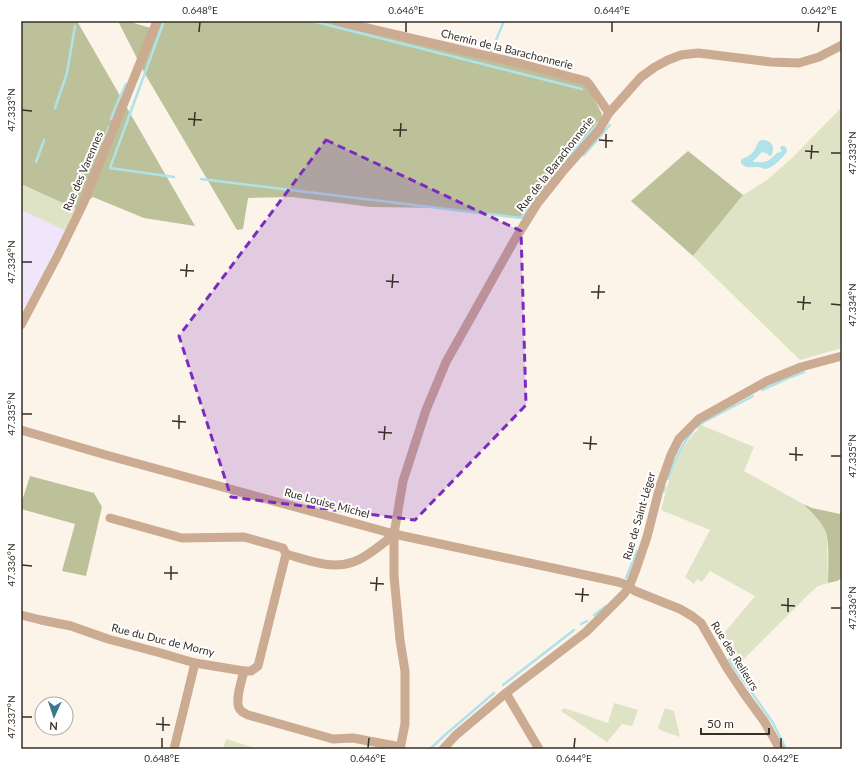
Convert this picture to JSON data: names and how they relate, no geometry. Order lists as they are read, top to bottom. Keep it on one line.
{"streets":{"street":["Chemin de la Barachonnerie","Rue de la Barachonnerie","Rue des Varennes","Rue Louise Michel","Rue de Saint-Léger","Rue du Duc de Morny","Rue des Relieurs"]},"crossings":[["Chemin de la Barachonnerie","Rue de la Barachonnerie"],["Rue de la Barachonnerie","Rue Louise Michel"],["Rue Louise Michel","Rue de Saint-Léger"],["Rue Louise Michel","Rue des Relieurs"],["Rue de Saint-Léger","Rue des Relieurs"]],"scale_bar":"50 m","north":"bottom","coordinates":["0.648°E","0.646°E","0.644°E","0.642°E","47.333°N","47.334°N","47.335°N","47.336°N","47.337°N"]}
